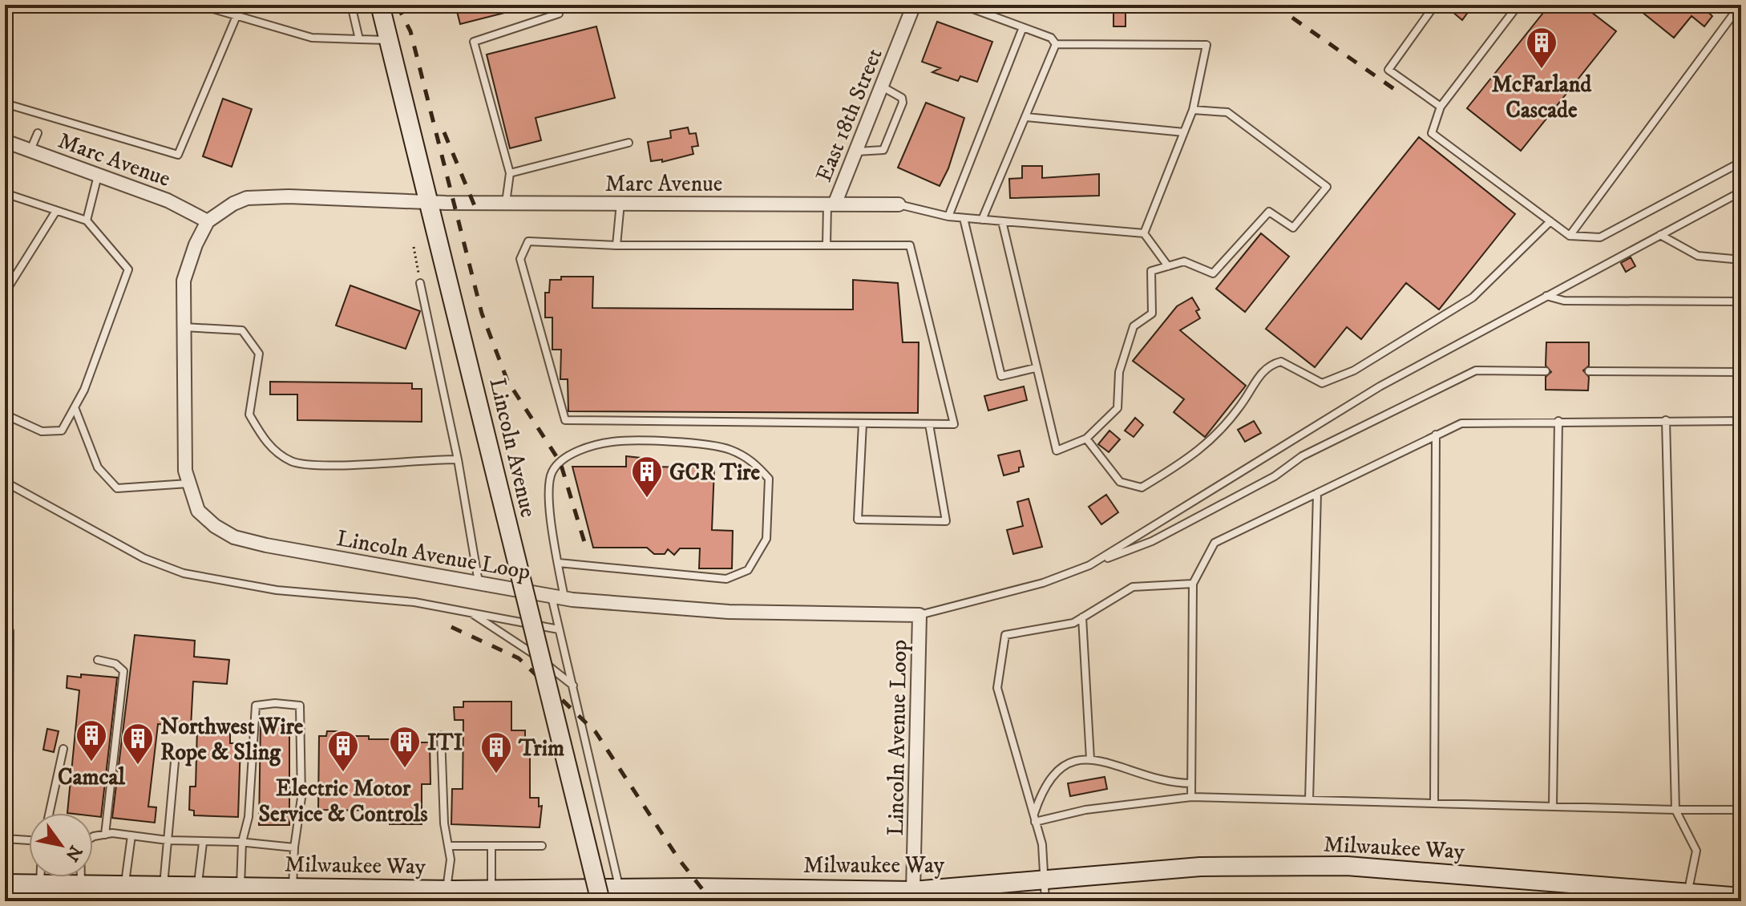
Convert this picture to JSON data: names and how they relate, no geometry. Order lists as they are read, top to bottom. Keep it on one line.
{"streets":{"street":["East 18th Street","Marc Avenue","Lincoln Avenue","Lincoln Avenue Loop","Milwaukee Way"]},"crossings":[["East 18th Street","Marc Avenue"],["Marc Avenue","Lincoln Avenue"],["Marc Avenue","Lincoln Avenue Loop"],["Lincoln Avenue Loop","Milwaukee Way"]],"places":{"building":["McFarland Cascade","GCR Tire","Camcal","Northwest Wire Rope & Sling","ITI","Electric Motor Service & Controls","Trim"]},"north":"bottom right"}
